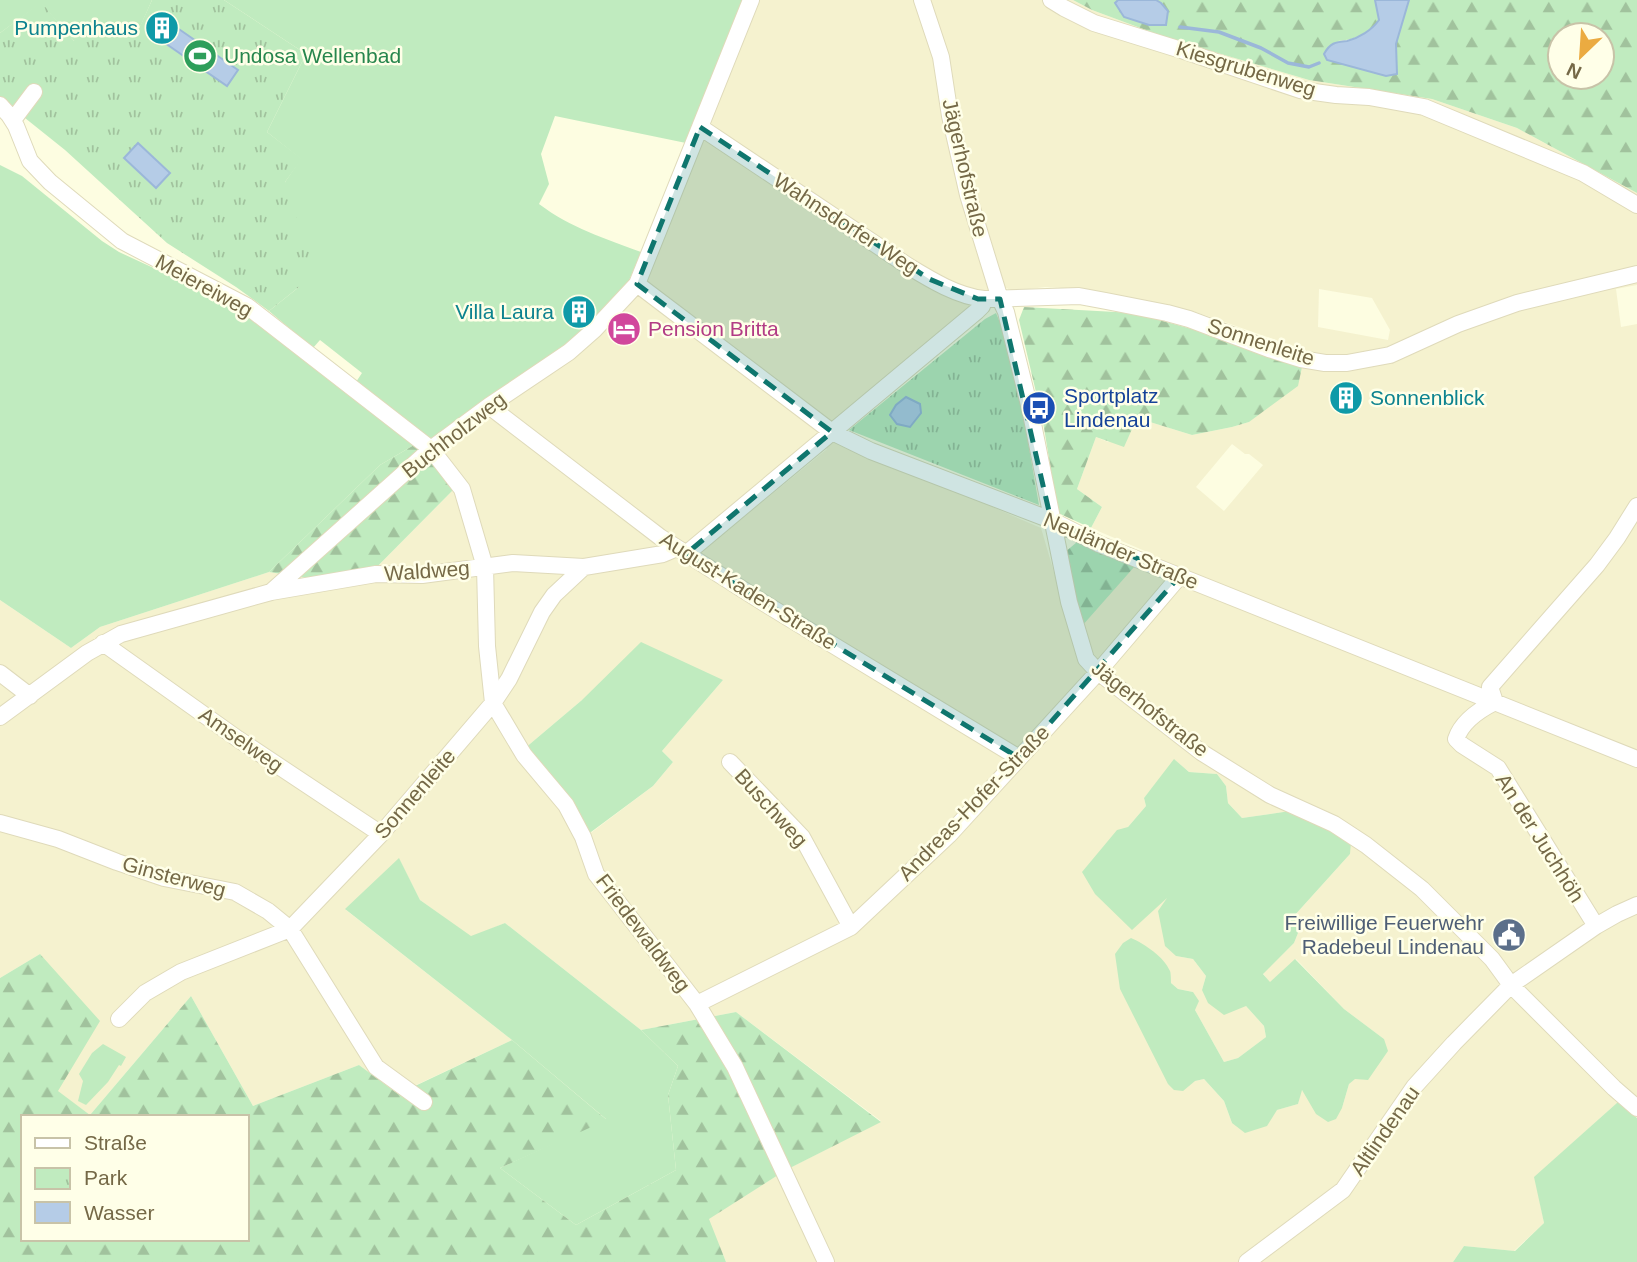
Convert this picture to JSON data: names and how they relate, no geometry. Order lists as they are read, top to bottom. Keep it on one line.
{"streets":{"street":["Kiesgrubenweg","Jägerhofstraße","Wahnsdorfer Weg","Meiereiweg","Sonnenleite","Buchholzweg","Neuländer Straße","Waldweg","August-Kaden-Straße","Amselweg","Andreas-Hofer-Straße","Buschweg","An der Juchhöh","Ginsterweg","Friedewaldweg","Altlindenau"]},"crossings":[["Jägerhofstraße","Wahnsdorfer Weg"],["Jägerhofstraße","Sonnenleite"],["Jägerhofstraße","Neuländer Straße"],["Jägerhofstraße","Andreas-Hofer-Straße"],["Jägerhofstraße","Altlindenau"],["Wahnsdorfer Weg","Sonnenleite"],["Wahnsdorfer Weg","Buchholzweg"],["Meiereiweg","Buchholzweg"],["Meiereiweg","Friedewaldweg"],["Sonnenleite","Waldweg"],["Sonnenleite","Amselweg"],["Sonnenleite","Ginsterweg"],["Sonnenleite","Friedewaldweg"],["Buchholzweg","Neuländer Straße"],["Buchholzweg","Waldweg"],["Buchholzweg","August-Kaden-Straße"],["Buchholzweg","Amselweg"],["Buchholzweg","Friedewaldweg"],["Neuländer Straße","Andreas-Hofer-Straße"],["Neuländer Straße","An der Juchhöh"],["Waldweg","Friedewaldweg"],["August-Kaden-Straße","Andreas-Hofer-Straße"],["Andreas-Hofer-Straße","Buschweg"],["Andreas-Hofer-Straße","Friedewaldweg"],["An der Juchhöh","Altlindenau"]],"places":{"building":["Pumpenhaus","Villa Laura","Sonnenblick"],"sports":["Undosa Wellenbad"],"hotel":["Pension Britta"],"bus stop":["Sportplatz Lindenau"],"public building":["Freiwillige Feuerwehr Radebeul Lindenau"]},"legend":["Straße","Park","Wasser"],"north":"bottom left"}
